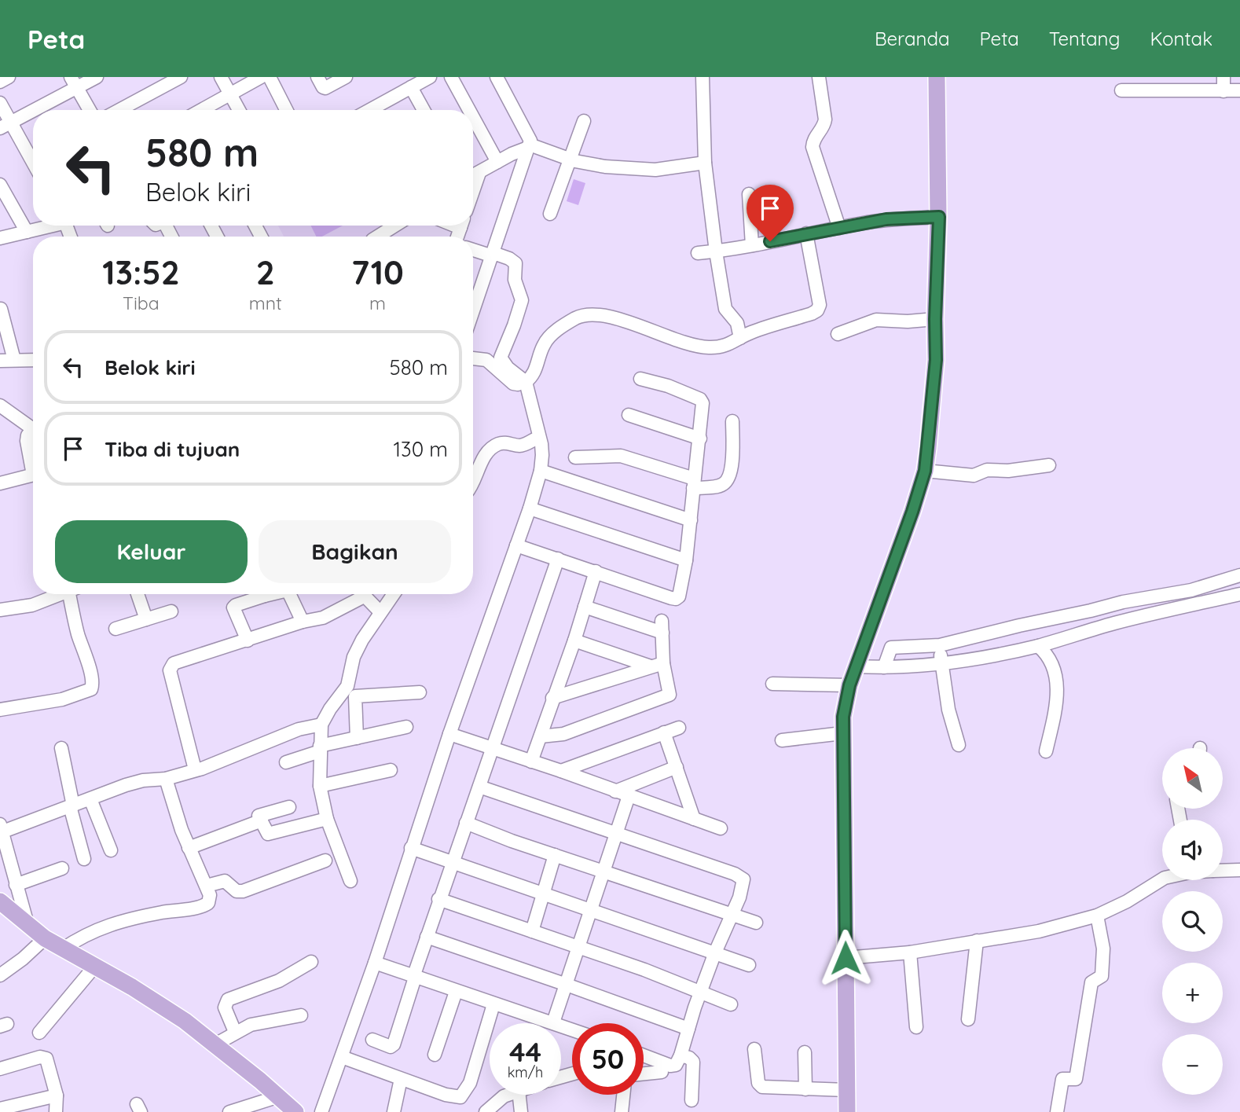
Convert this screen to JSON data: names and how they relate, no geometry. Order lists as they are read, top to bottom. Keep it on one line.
{"north":"top left","page":{"header":"Peta","nav":["Beranda","Peta","Tentang","Kontak"],"turn":["580 m","Belok kiri"],"eta":["13:52","Tiba","2","mnt","710","m"],"list":[{"name":"Belok kiri","value":"580 m"},{"name":"Tiba di tujuan","value":"130 m"}],"buttons":["Keluar","Bagikan"],"map_buttons":["+","−"],"speed":"44 km/h","limit":"50"}}
